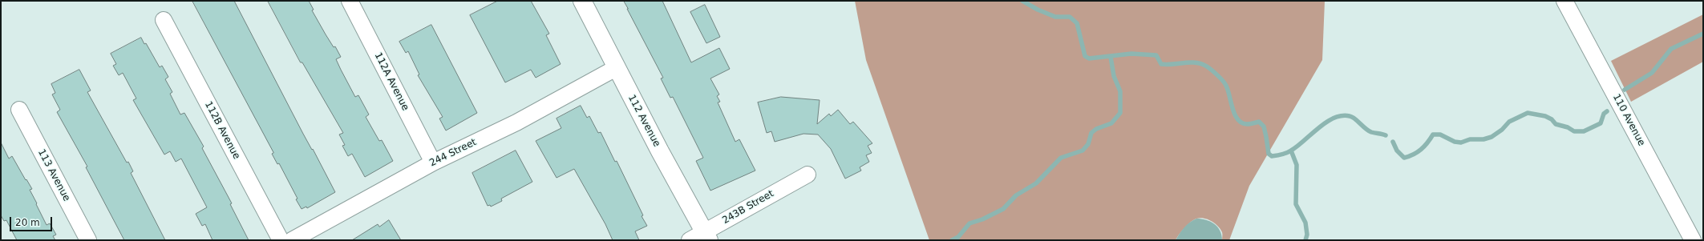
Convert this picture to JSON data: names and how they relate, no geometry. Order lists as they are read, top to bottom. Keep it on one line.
{"streets":{"main road":["112 Avenue"],"street":["112A Avenue","110 Avenue","112B Avenue","244 Street","113 Avenue","243B Street"]},"crossings":[["112A Avenue","244 Street"],["112 Avenue","244 Street"],["112 Avenue","243B Street"]],"scale_bar":"20 m"}
